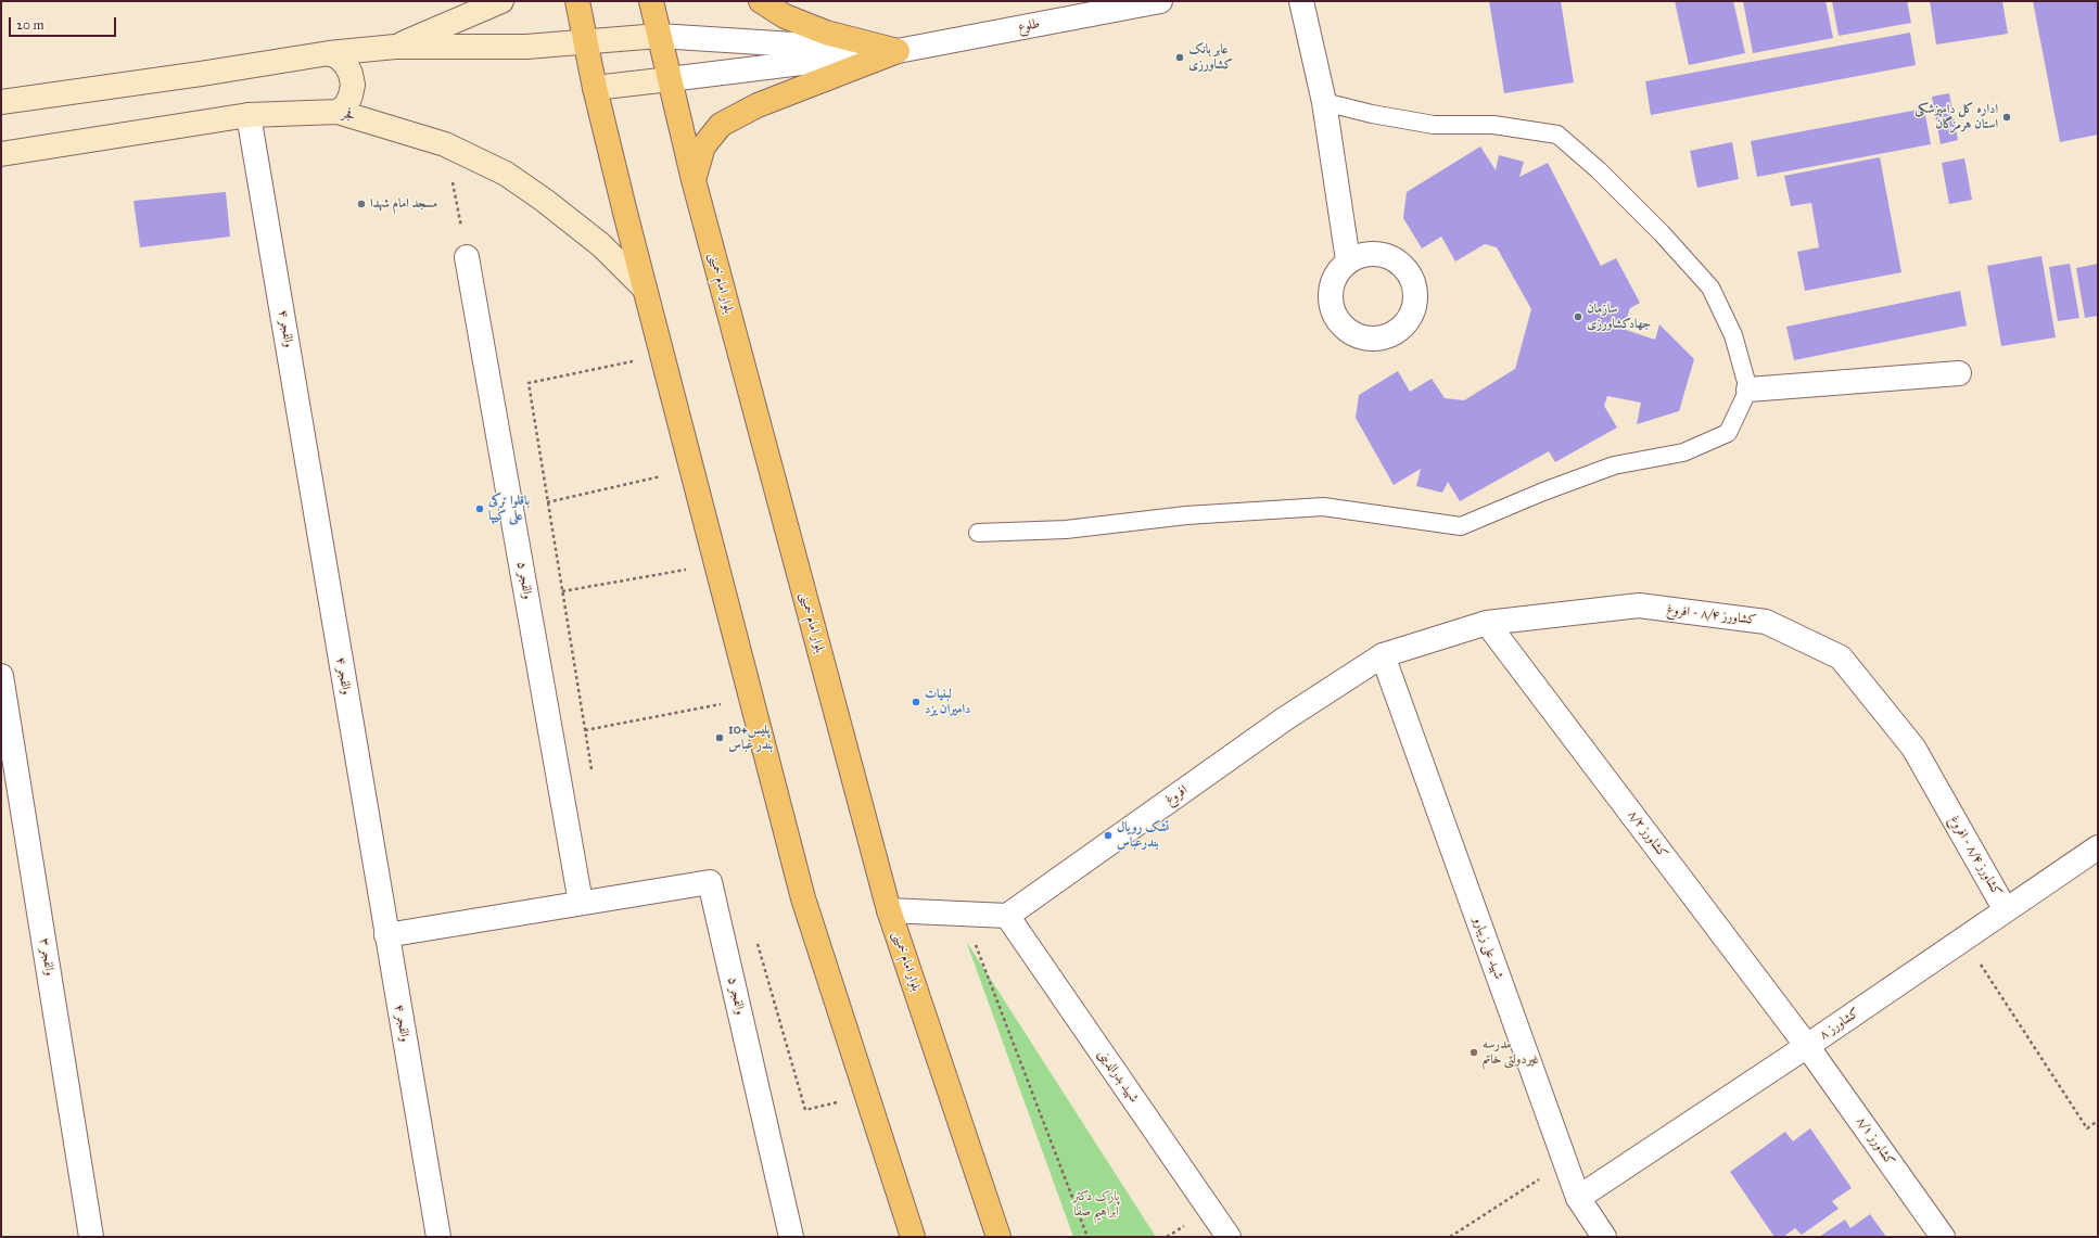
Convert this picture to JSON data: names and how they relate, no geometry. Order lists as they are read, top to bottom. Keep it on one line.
{"streets":{"main road":["فجر","بلوار امام خمینی"],"street":["طلوع","والفجر ۴","والفجر ۵","کشاورز ۸/۴ - افروغ","افروغ","کشاورز ۸/۲","شهید علی زیبارو","والفجر ۳","کشاورز ۸","شهید بدرالدینی","کشاورز ۸/۱"]},"crossings":[["طلوع","بلوار امام خمینی"],["فجر","والفجر ۴"],["والفجر ۴","والفجر ۵"],["کشاورز ۸/۴ - افروغ","افروغ"],["کشاورز ۸/۴ - افروغ","کشاورز ۸/۲"],["کشاورز ۸/۴ - افروغ","شهید علی زیبارو"],["کشاورز ۸/۴ - افروغ","کشاورز ۸"],["افروغ","شهید علی زیبارو"],["افروغ","شهید بدرالدینی"],["کشاورز ۸/۲","کشاورز ۸"],["کشاورز ۸/۲","کشاورز ۸/۱"],["شهید علی زیبارو","کشاورز ۸"],["کشاورز ۸","کشاورز ۸/۱"]],"parks":["پارک دکتر ابراهیم صفا"],"places":["عابر بانک کشاورزی","اداره کل دامپزشکی استان هرمزگان","مسجد امام شهدا","سازمان جهادکشاورزی","باقلوا ترکی علی کیپا","لبنیات دامیران یزد","پليس+10 بندر عباس","تشک رویال بندرعباس","مدرسه غیردولتی خاتم"],"scale_bar":"20 m"}
